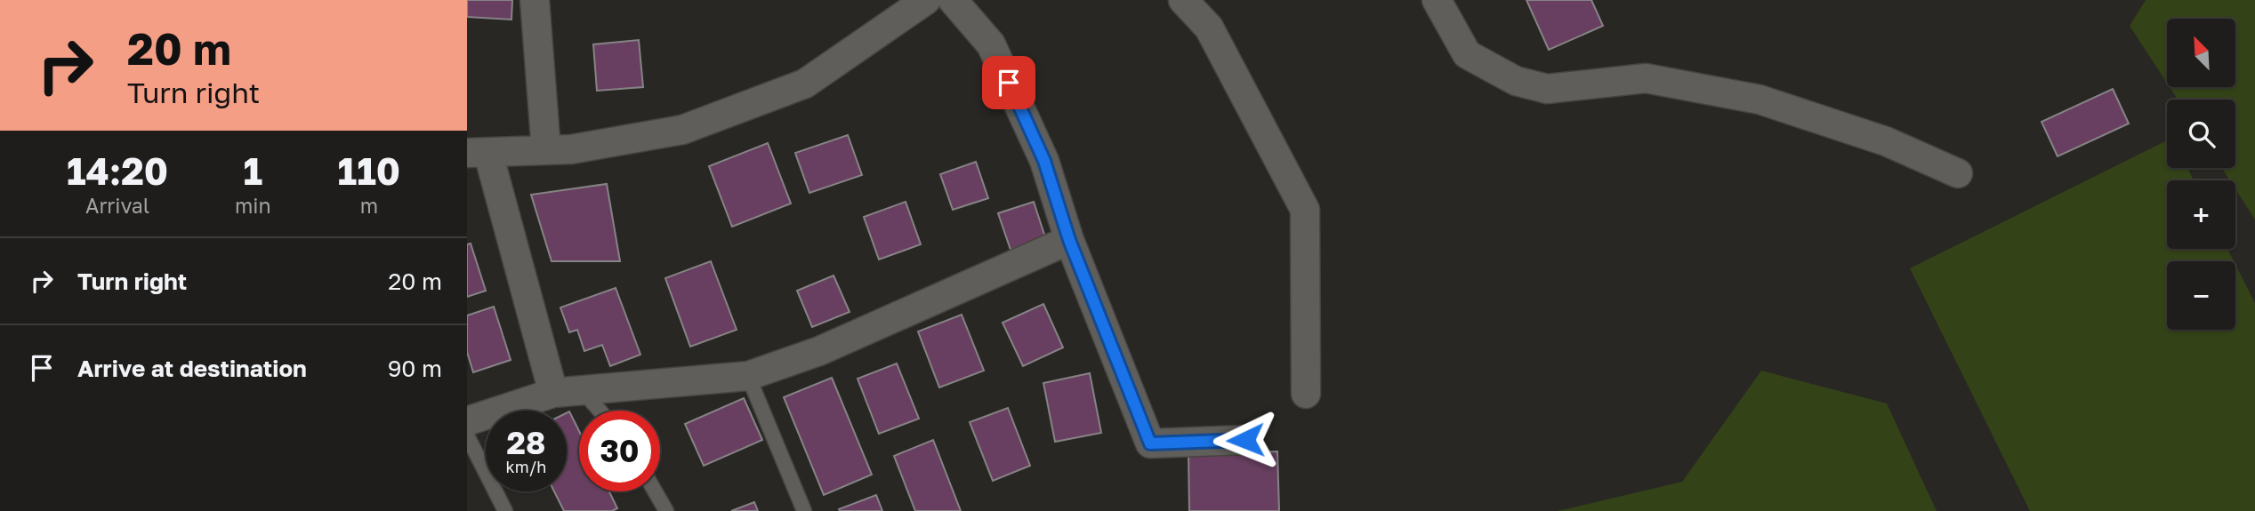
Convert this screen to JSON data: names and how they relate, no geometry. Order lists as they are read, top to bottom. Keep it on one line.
{"north":"top left","page":{"turn":["20 m","Turn right"],"map_buttons":["+","−"],"eta":["14:20","Arrival","1","min","110","m"],"list":[{"name":"Turn right","value":"20 m"},{"name":"Arrive at destination","value":"90 m"}],"speed":"28 km/h","limit":"30"}}
